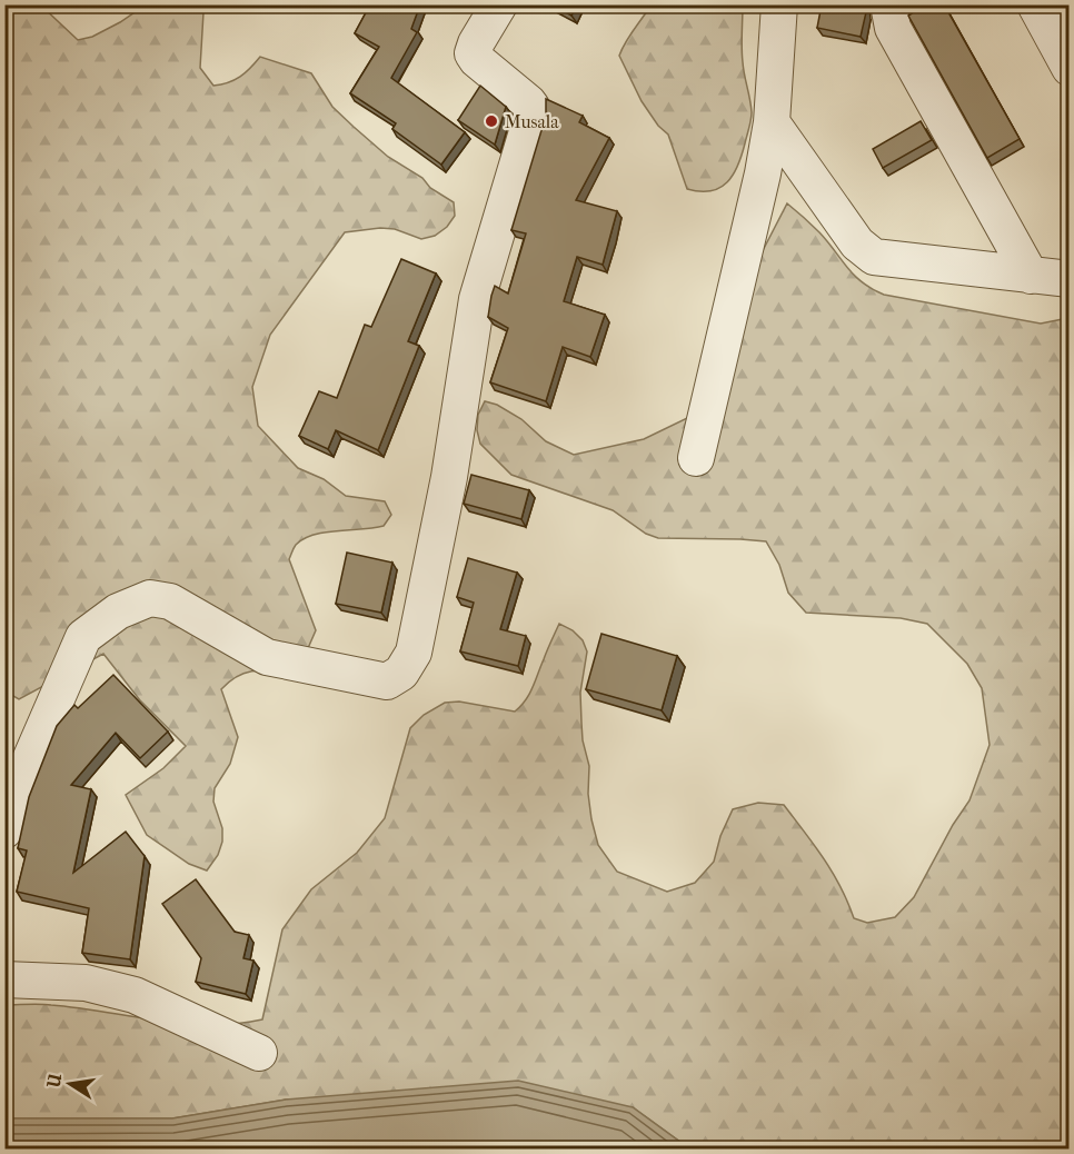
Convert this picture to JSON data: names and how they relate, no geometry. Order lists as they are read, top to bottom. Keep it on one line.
{"places":["Musala"],"north":"left"}
